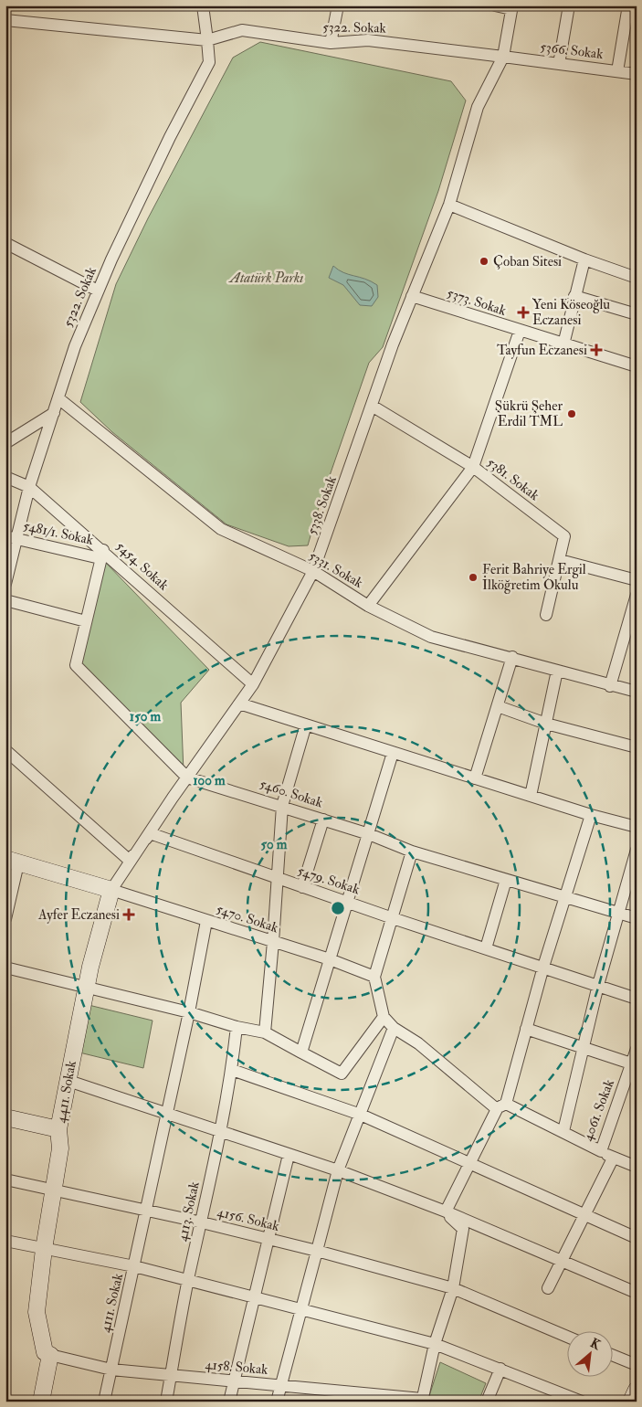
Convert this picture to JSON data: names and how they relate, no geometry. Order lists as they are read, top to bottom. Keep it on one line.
{"streets":{"street":["5322. Sokak","5366. Sokak","5373. Sokak","5381. Sokak","5338. Sokak","5481/1. Sokak","5454. Sokak","5331. Sokak","5460. Sokak","5479. Sokak","5470. Sokak","4411. Sokak","4061. Sokak","4113. Sokak","4156. Sokak","4111. Sokak","4158. Sokak"]},"crossings":[["5322. Sokak","5366. Sokak"],["5322. Sokak","5481/1. Sokak"],["5322. Sokak","5454. Sokak"],["5322. Sokak","5331. Sokak"],["5381. Sokak","5338. Sokak"],["5338. Sokak","5454. Sokak"],["5338. Sokak","5331. Sokak"],["5338. Sokak","5460. Sokak"],["5338. Sokak","5479. Sokak"],["5481/1. Sokak","5454. Sokak"],["5481/1. Sokak","5460. Sokak"],["5454. Sokak","5460. Sokak"],["5470. Sokak","4411. Sokak"],["5470. Sokak","4111. Sokak"],["4411. Sokak","4156. Sokak"],["4411. Sokak","4158. Sokak"],["4113. Sokak","4156. Sokak"],["4113. Sokak","4158. Sokak"],["4156. Sokak","4111. Sokak"],["4111. Sokak","4158. Sokak"]],"parks":["Atatürk Parkı"],"places":{"other":["Çoban Sitesi","Şükrü Şeher Erdil TML","Ferit Bahriye Ergil İlköğretim Okulu"],"health":["Yeni Köseoğlu Eczanesi","Tayfun Eczanesi","Ayfer Eczanesi"]},"north":"top right","rings":["150 m","100 m","50 m"]}
